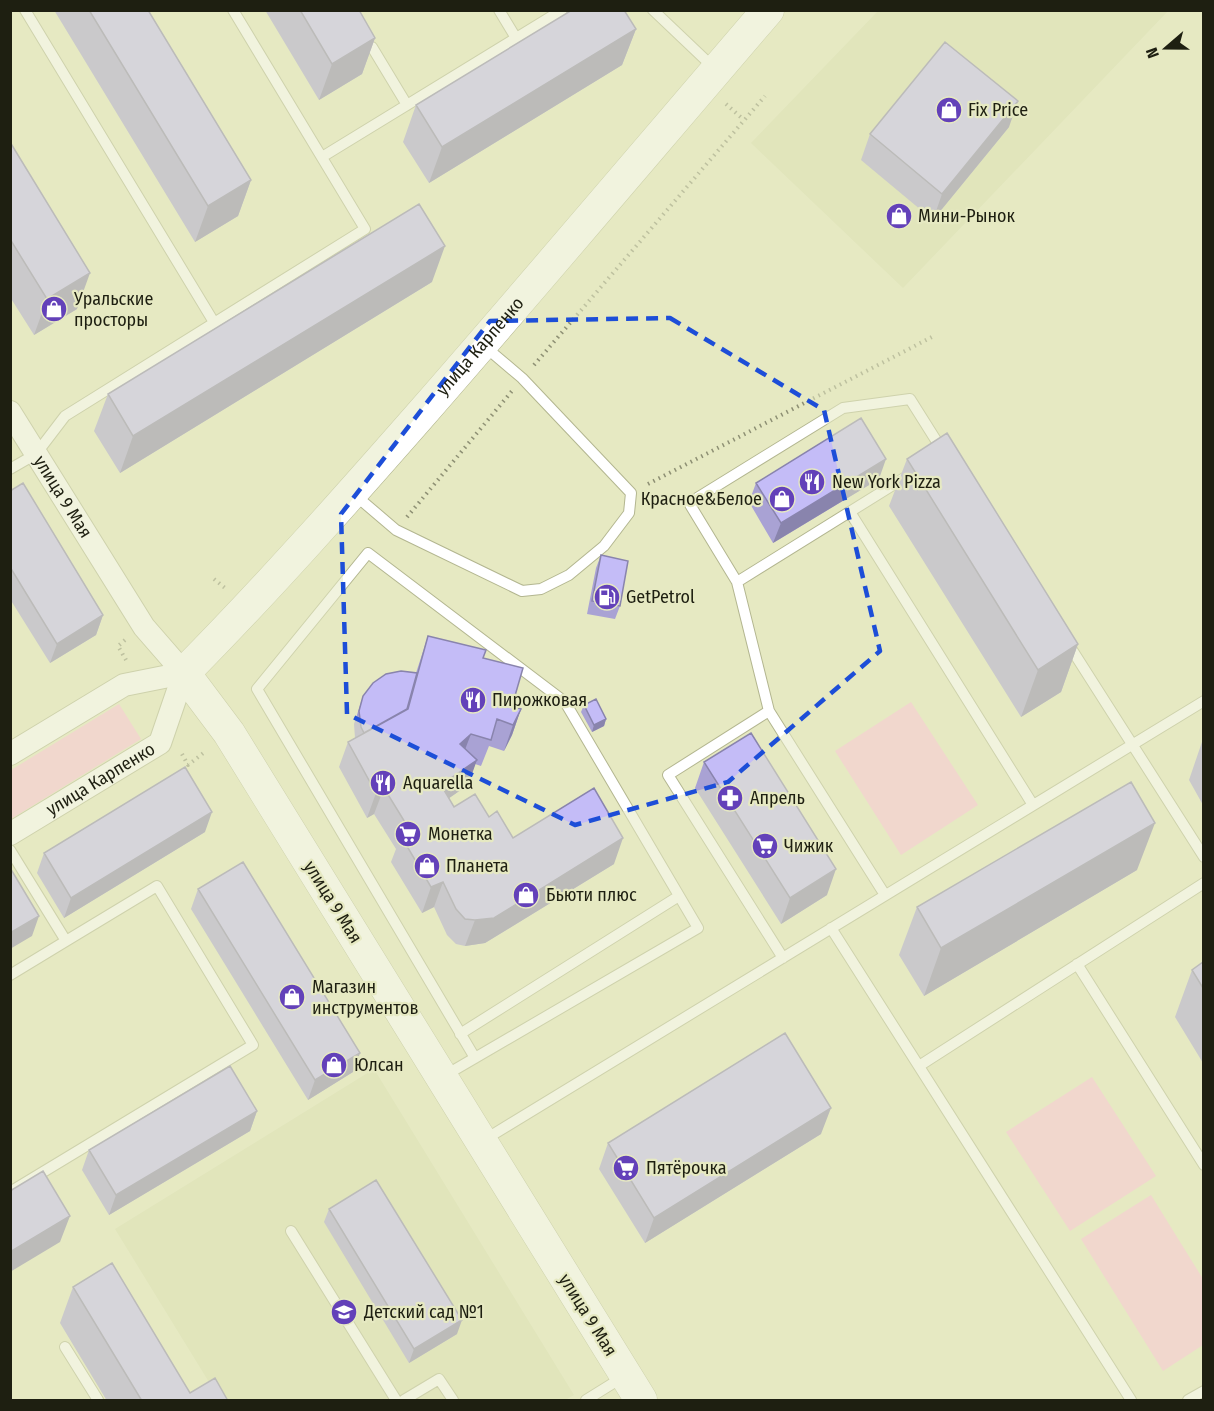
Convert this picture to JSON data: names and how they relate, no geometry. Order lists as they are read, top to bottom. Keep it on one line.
{"streets":{"main road":["улица Карпенко","улица 9 Мая"]},"crossings":[["улица Карпенко","улица 9 Мая"]],"places":{"shop":["Fix Price","Мини-Рынок","Уральские просторы","Красное&Белое","Планета","Бьюти плюс","Магазин инструментов","Юлсан"],"restaurant":["New York Pizza","Пирожковая","Aquarella"],"fuel station":["GetPetrol"],"pharmacy":["Апрель"],"supermarket":["Монетка","Чижик","Пятёрочка"],"school or university":["Детский сад №1"]},"north":"left"}
